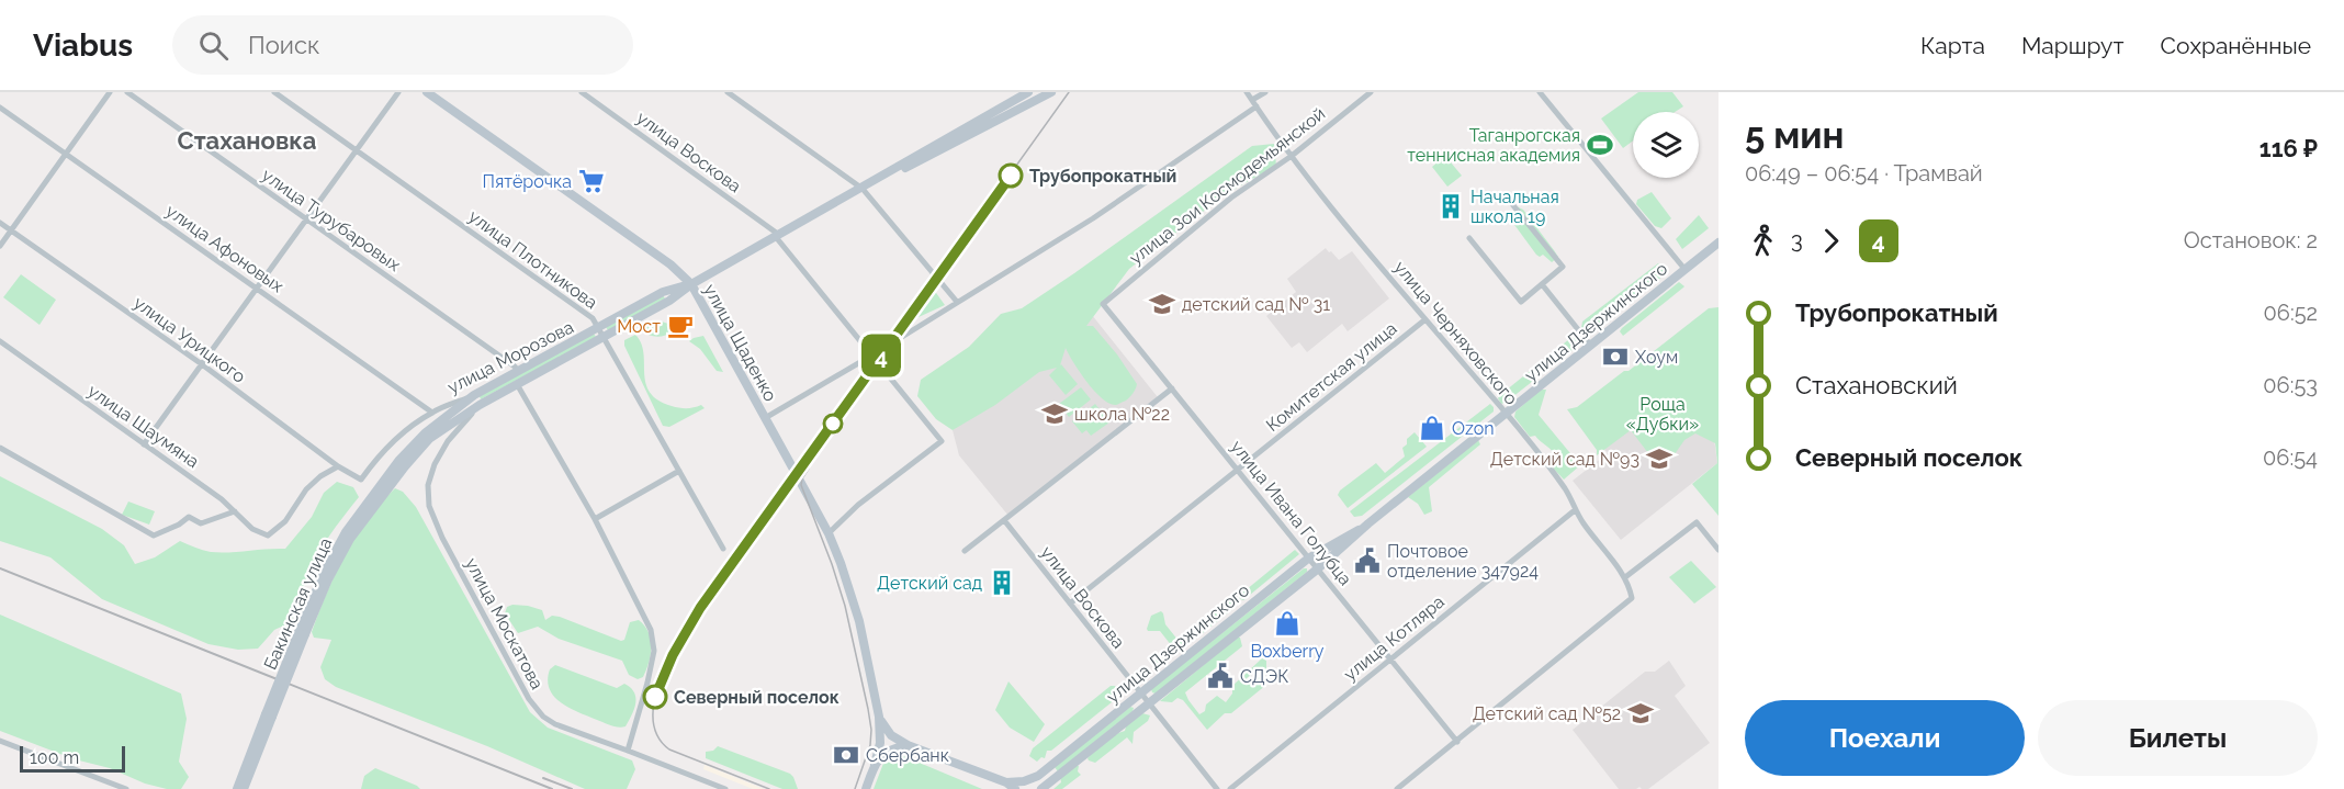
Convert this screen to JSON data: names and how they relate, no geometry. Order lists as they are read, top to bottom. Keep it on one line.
{"streets":{"main road":["улица Дзержинского","улица Щаденко","улица Морозова","Бакинская улица"],"street":["улица Воскова","улица Зои Космодемьянской","улица Турубаровых","улица Афоновых","улица Плотникова","улица Черняховского","улица Урицкого","Комитетская улица","улица Шаумяна","улица Ивана Голубца","улица Москатова","улица Котляра"]},"crossings":[["улица Воскова","улица Дзержинского"],["улица Воскова","улица Щаденко"],["улица Воскова","улица Морозова"],["улица Воскова","Комитетская улица"],["улица Зои Космодемьянской","улица Черняховского"],["улица Зои Космодемьянской","улица Ивана Голубца"],["улица Турубаровых","улица Морозова"],["улица Афоновых","улица Морозова"],["улица Плотникова","улица Морозова"],["улица Дзержинского","улица Черняховского"],["улица Дзержинского","улица Ивана Голубца"],["улица Черняховского","Комитетская улица"],["улица Черняховского","улица Ивана Голубца"],["улица Черняховского","улица Котляра"],["улица Урицкого","улица Морозова"],["улица Урицкого","улица Шаумяна"],["улица Щаденко","улица Морозова"],["улица Морозова","Бакинская улица"],["улица Морозова","улица Москатова"],["Комитетская улица","улица Ивана Голубца"],["улица Ивана Голубца","улица Котляра"],["Бакинская улица","улица Москатова"]],"districts":["Стахановка"],"parks":["Роща «Дубки»"],"places":{"sports":["Таганрогская теннисная академия"],"other":["Трубопрокатный","Северный поселок"],"supermarket":["Пятёрочка"],"building":["Начальная школа 19","Детский сад"],"school or university":["детский сад № 31","школа №22","Детский сад №93","Детский сад №52"],"cafe":["Мост"],"bank":["Хоум","Сбербанк"],"shop":["Ozon","Boxberry"],"public building":["Почтовое отделение 347924","СДЭК"]},"lines":["tram line 4"],"scale_bar":"100 m","page":{"header":"Viabus","search":"Поиск","nav":["Карта","Маршрут","Сохранённые"],"on_map":"4","heading":["5 мин","06:49 – 06:54 · Трамвай","116 ₽"],"legs":["3","4","Остановок: 2"],"list":[{"name":"Трубопрокатный","value":"06:52"},{"name":"Стахановский","value":"06:53"},{"name":"Северный поселок","value":"06:54"}],"buttons":["Поехали","Билеты"],"scale":"100 m"}}
